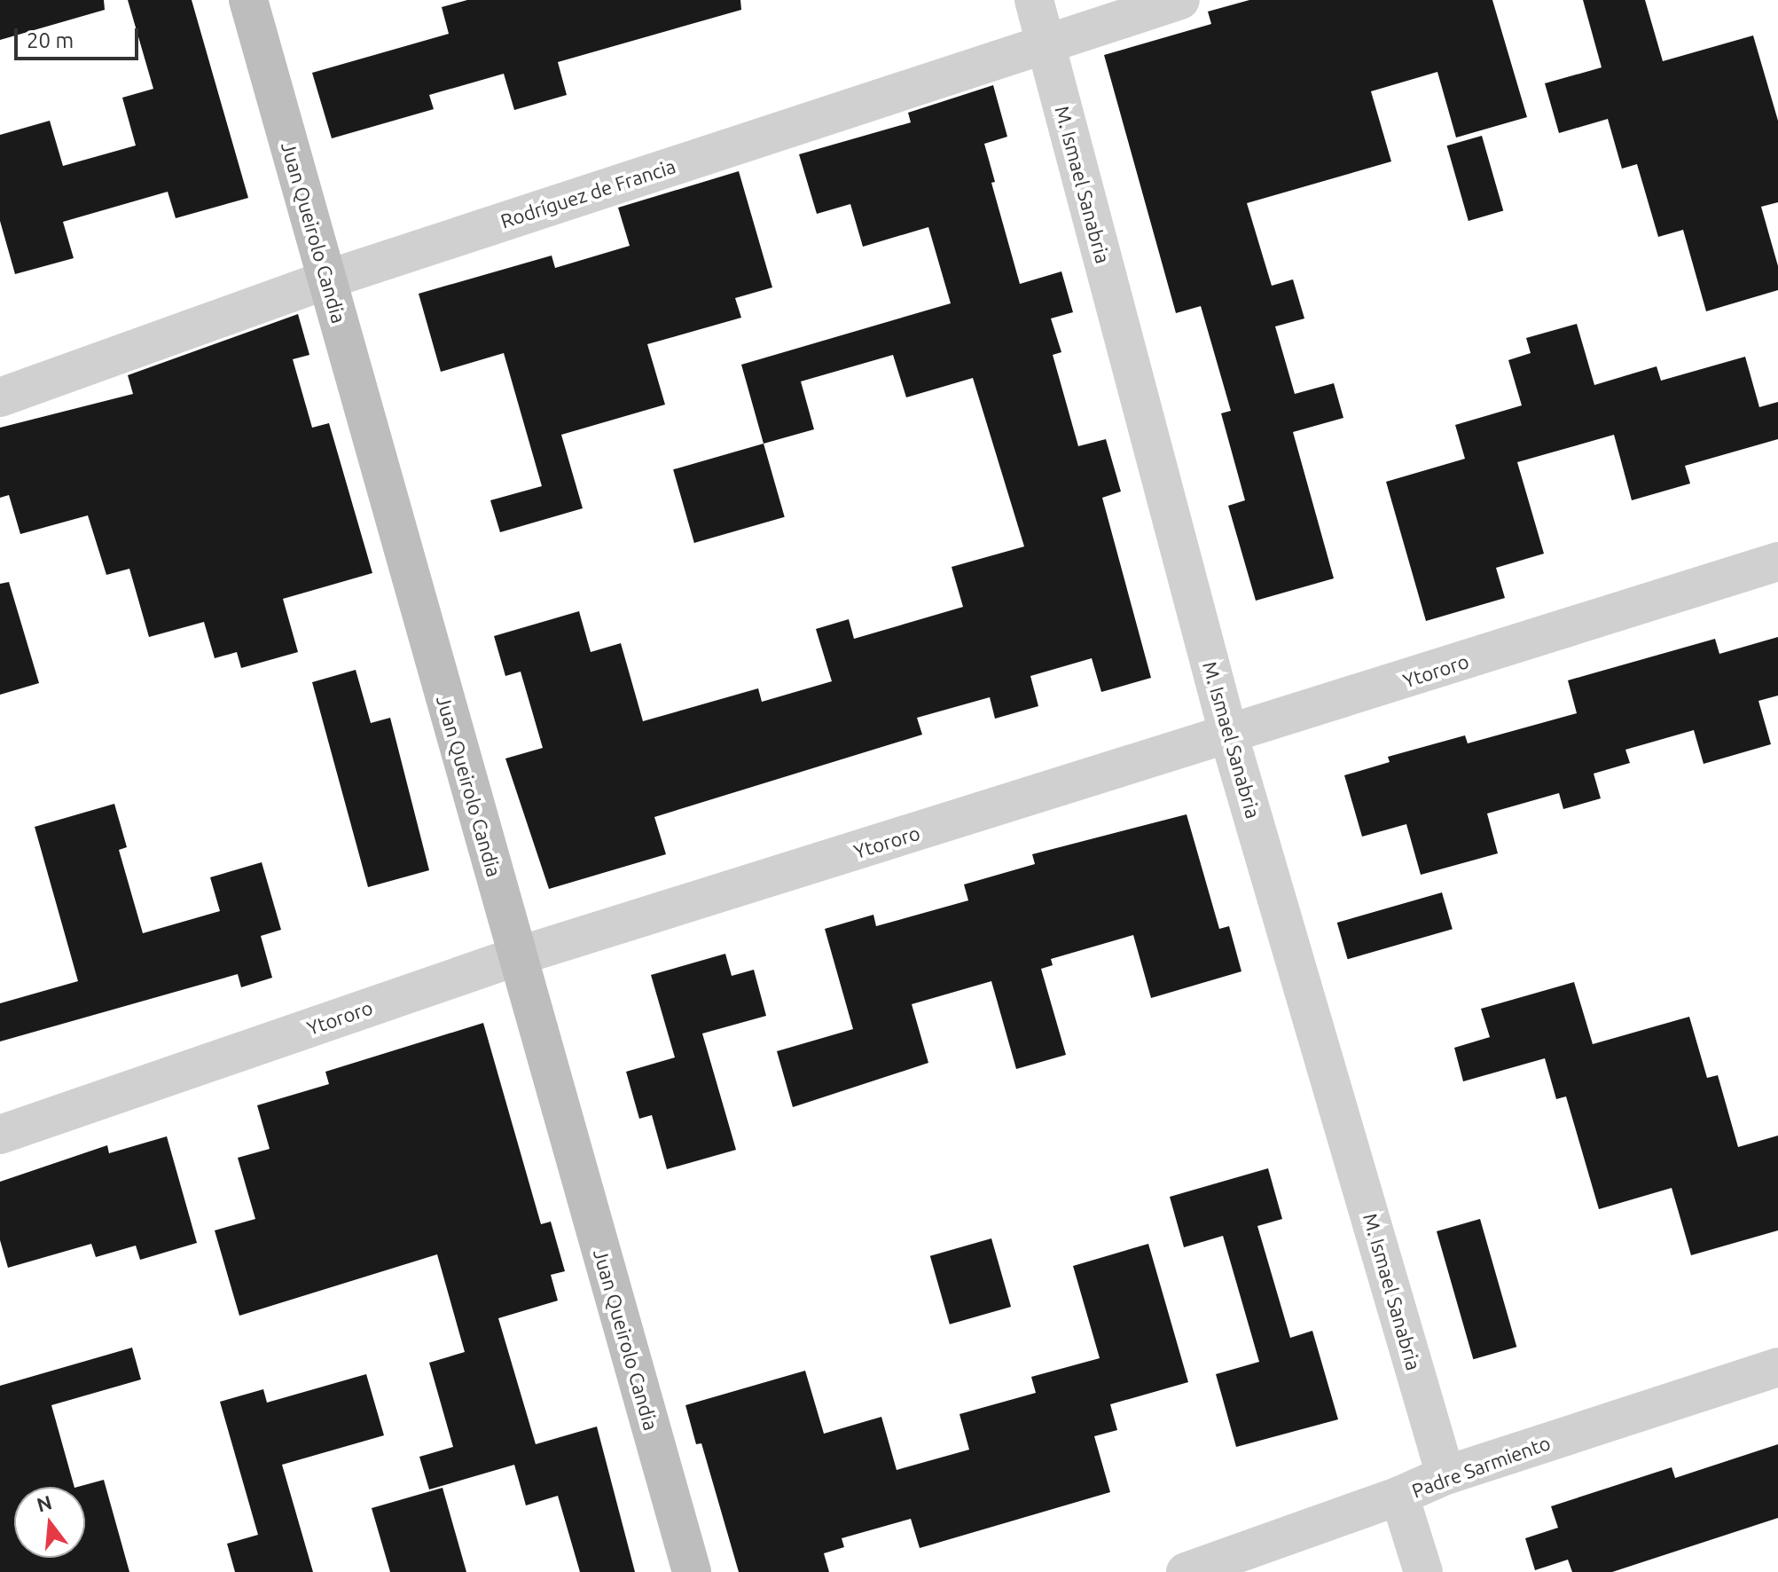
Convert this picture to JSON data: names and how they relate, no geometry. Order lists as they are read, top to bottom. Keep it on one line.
{"streets":{"street":["M. Ismael Sanabria","Rodríguez de Francia","Juan Queirolo Candia","Ytororo","Padre Sarmiento"]},"crossings":[["M. Ismael Sanabria","Rodríguez de Francia"],["M. Ismael Sanabria","Ytororo"],["M. Ismael Sanabria","Padre Sarmiento"],["Rodríguez de Francia","Juan Queirolo Candia"],["Juan Queirolo Candia","Ytororo"]],"scale_bar":"20 m","north":"top"}
